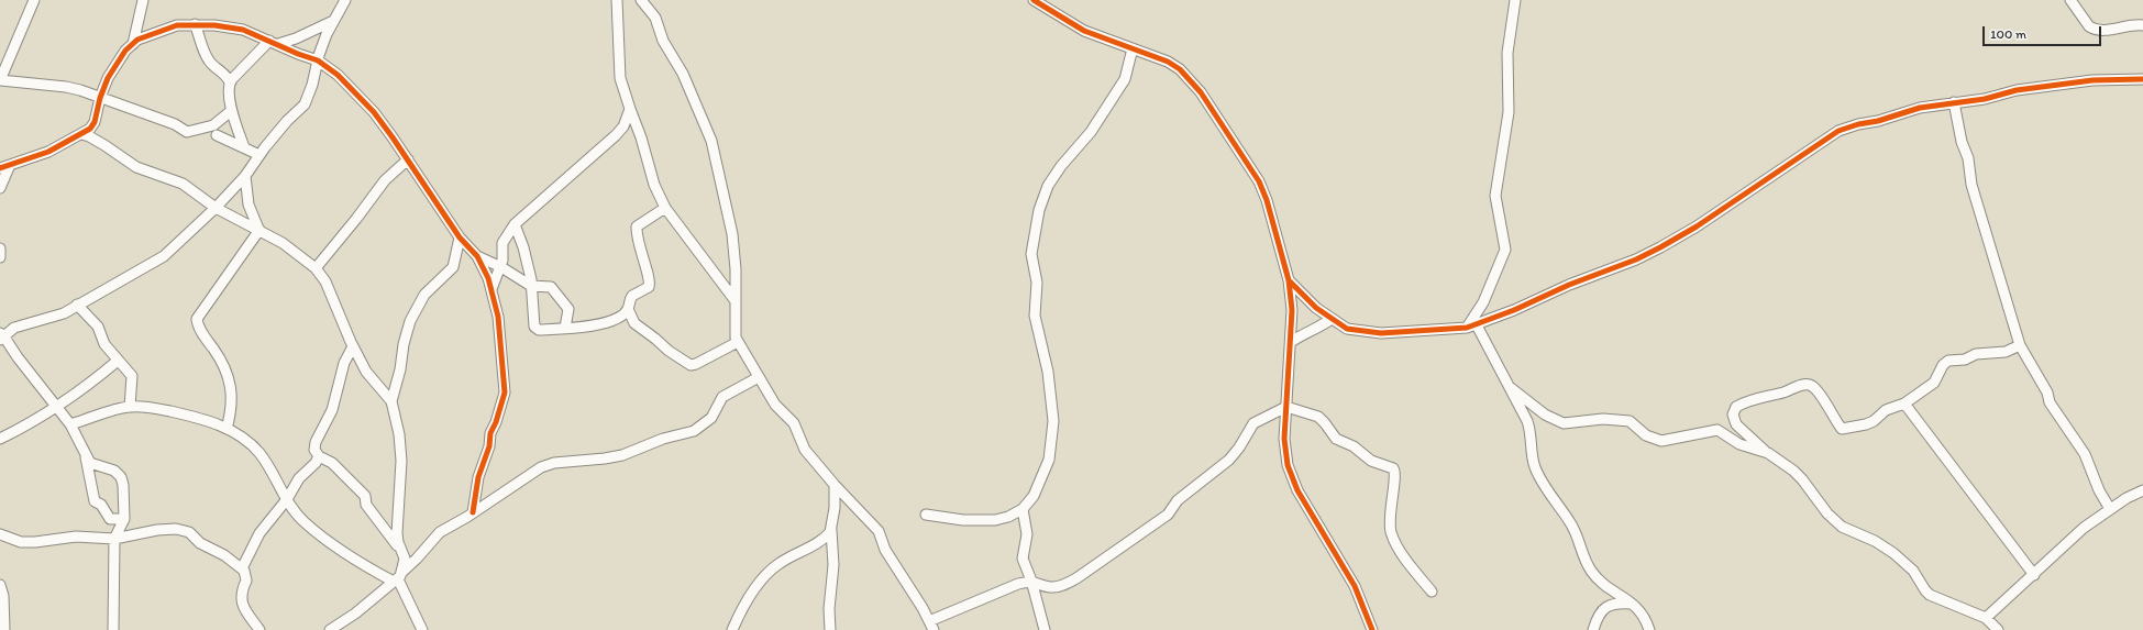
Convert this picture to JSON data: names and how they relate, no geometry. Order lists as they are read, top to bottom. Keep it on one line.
{"scale_bar":"100 m"}
